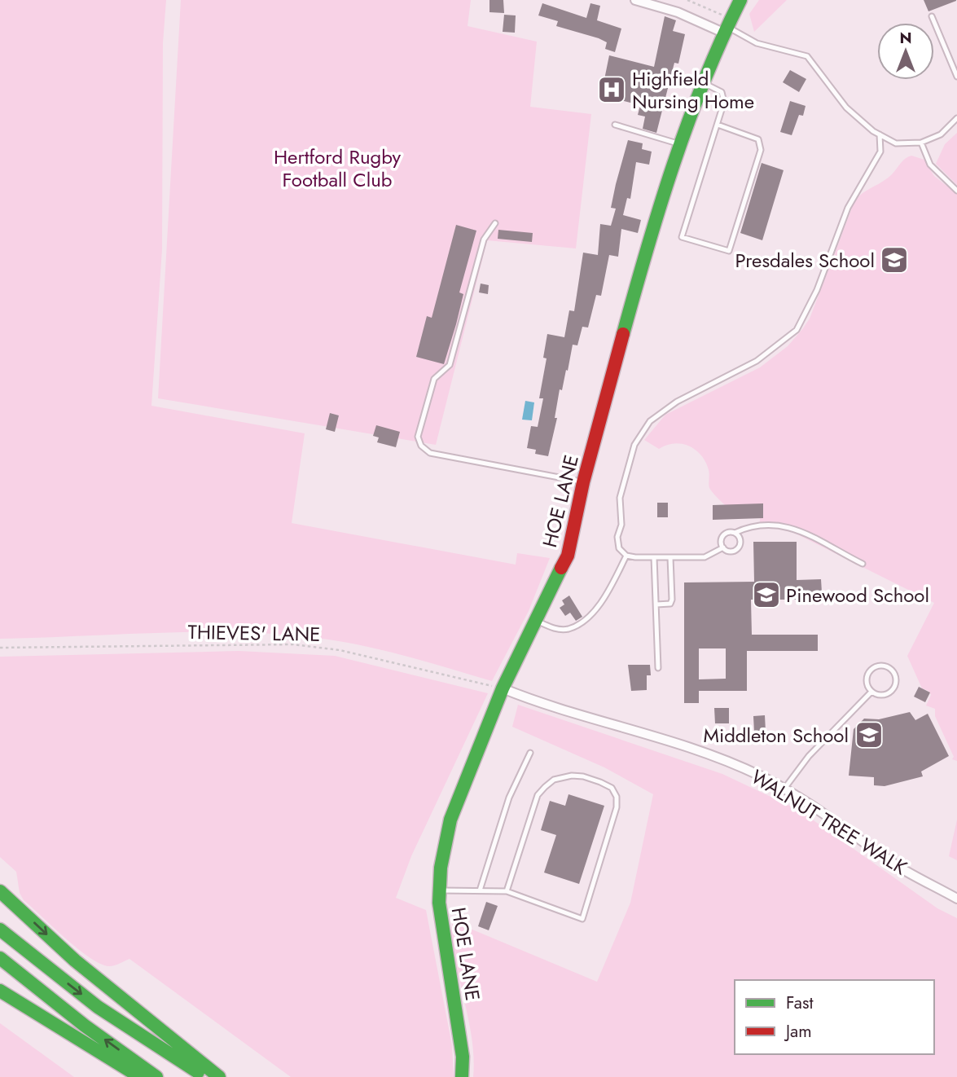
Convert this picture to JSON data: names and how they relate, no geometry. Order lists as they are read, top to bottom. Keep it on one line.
{"streets":{"main road":["HOE LANE"],"street":["WALNUT TREE WALK"],"path":["THIEVES' LANE"]},"crossings":[["HOE LANE","THIEVES' LANE"],["HOE LANE","WALNUT TREE WALK"],["THIEVES' LANE","WALNUT TREE WALK"]],"parks":["Hertford Rugby Football Club"],"places":{"hospital":["Highfield Nursing Home"],"school or university":["Presdales School","Pinewood School","Middleton School"]},"legend":["Fast","Jam"],"north":"top"}
